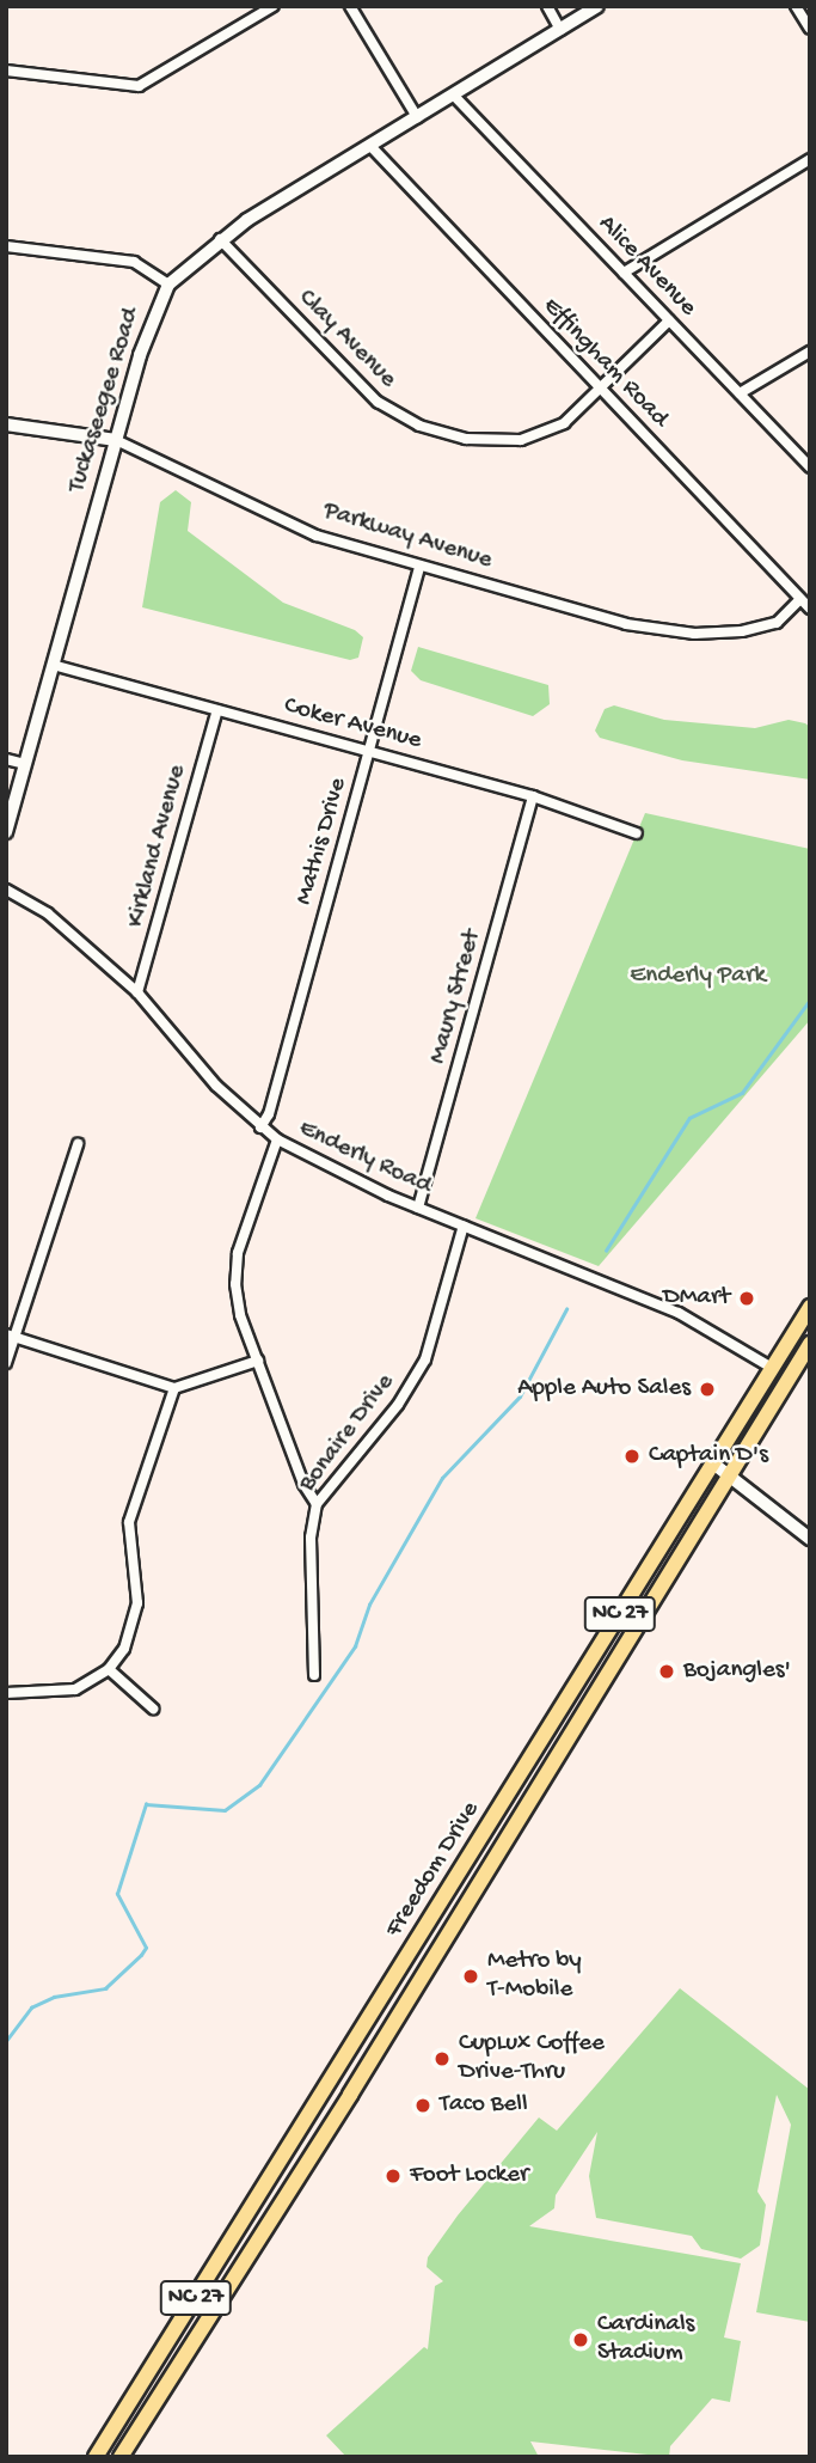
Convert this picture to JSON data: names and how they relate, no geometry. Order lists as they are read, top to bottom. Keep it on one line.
{"streets":{"main road":["Tuckaseegee Road","NC 27","Freedom Drive"],"street":["Alice Avenue","Clay Avenue","Effingham Road","Parkway Avenue","Coker Avenue","Mathis Drive","Kirkland Avenue","Maury Street","Enderly Road","Bonaire Drive"]},"crossings":[["Alice Avenue","Clay Avenue"],["Alice Avenue","Tuckaseegee Road"],["Clay Avenue","Effingham Road"],["Clay Avenue","Tuckaseegee Road"],["Effingham Road","Tuckaseegee Road"],["Effingham Road","Parkway Avenue"],["Tuckaseegee Road","Parkway Avenue"],["Tuckaseegee Road","Coker Avenue"],["Parkway Avenue","Mathis Drive"],["Coker Avenue","Mathis Drive"],["Coker Avenue","Kirkland Avenue"],["Coker Avenue","Maury Street"],["Mathis Drive","Enderly Road"],["Kirkland Avenue","Enderly Road"],["Maury Street","Enderly Road"],["Enderly Road","Bonaire Drive"],["Enderly Road","Freedom Drive"]],"parks":["Enderly Park"],"places":["DMart","Apple Auto Sales","Captain D's","Bojangles'","Metro by T-Mobile","CupLux Coffee Drive-Thru","Taco Bell","Foot Locker","Cardinals Stadium"]}
